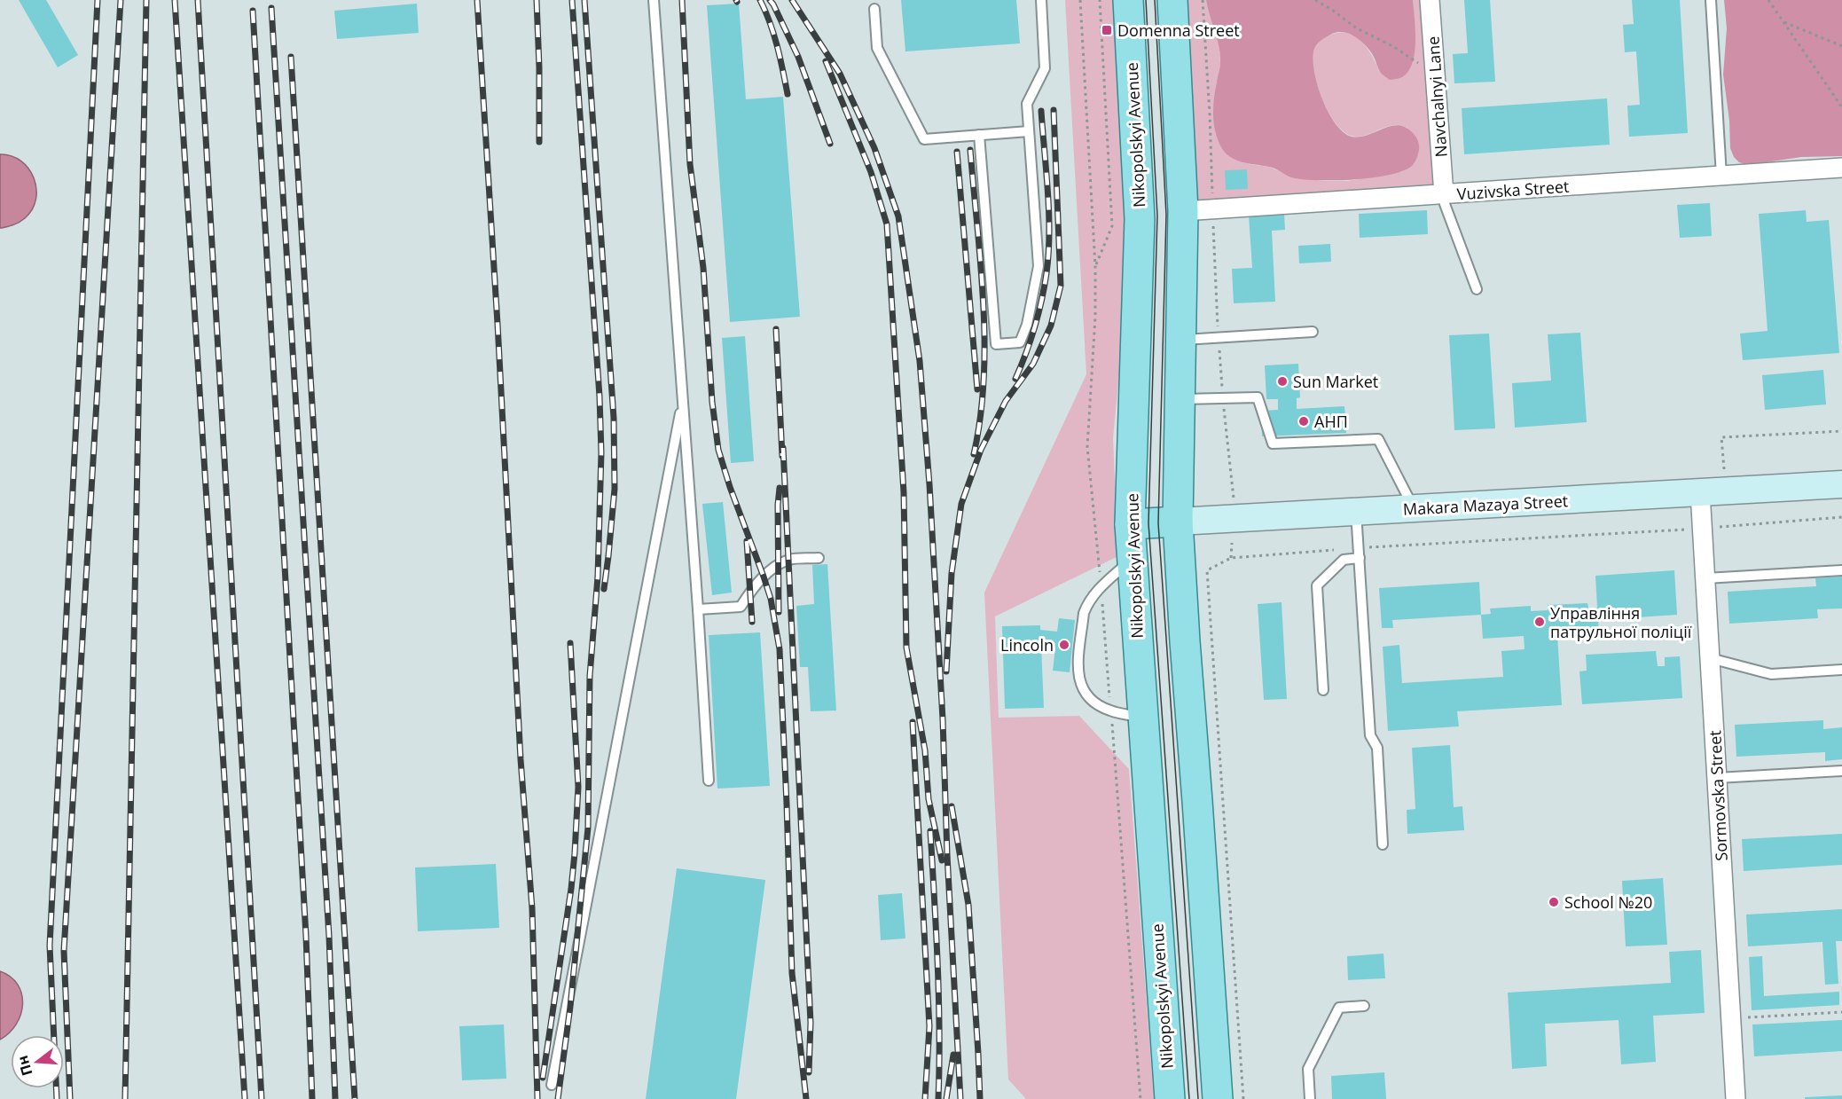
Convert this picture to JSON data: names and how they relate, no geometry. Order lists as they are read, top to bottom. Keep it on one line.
{"streets":{"main road":["Nikopolskyi Avenue","Makara Mazaya Street"],"street":["Navchalnyi Lane","Vuzivska Street","Sormovska Street"]},"crossings":[["Navchalnyi Lane","Vuzivska Street"],["Nikopolskyi Avenue","Makara Mazaya Street"],["Makara Mazaya Street","Sormovska Street"]],"places":{"transit":["Domenna Street"],"other":["Sun Market","АНП","Управління патрульної поліції","Lincoln","School №20"]},"north":"left"}
